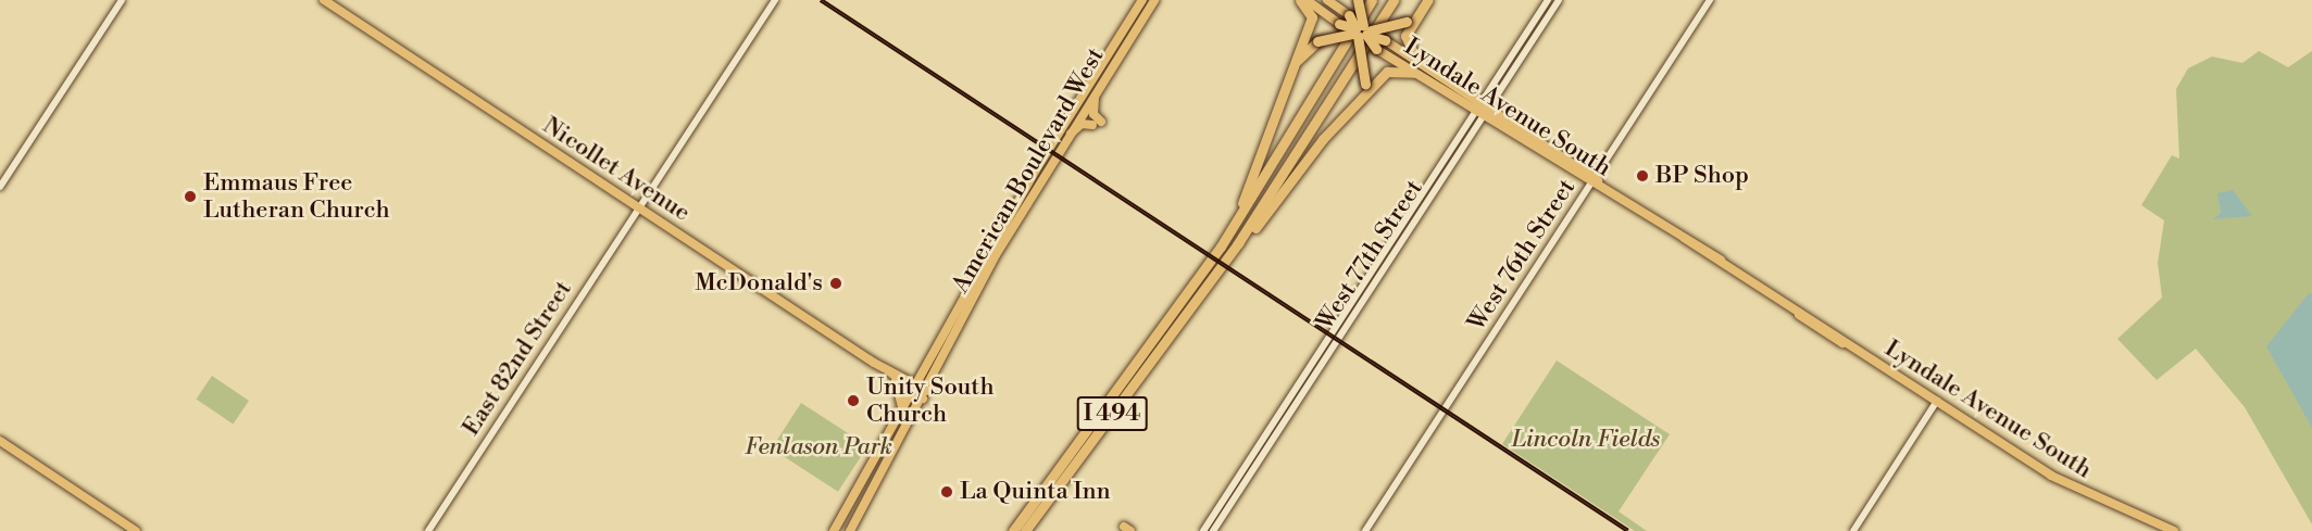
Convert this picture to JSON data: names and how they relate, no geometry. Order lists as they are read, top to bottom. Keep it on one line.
{"streets":{"highway":["I 494"],"main road":["Lyndale Avenue South","Nicollet Avenue","American Boulevard West"],"street":["West 77th Street","West 76th Street","East 82nd Street"]},"crossings":[["Lyndale Avenue South","West 77th Street"],["Lyndale Avenue South","West 76th Street"],["Nicollet Avenue","American Boulevard West"],["Nicollet Avenue","East 82nd Street"]],"parks":["Lincoln Fields","Fenlason Park"],"places":["BP Shop","Emmaus Free Lutheran Church","McDonald's","Unity South Church","La Quinta Inn"]}
